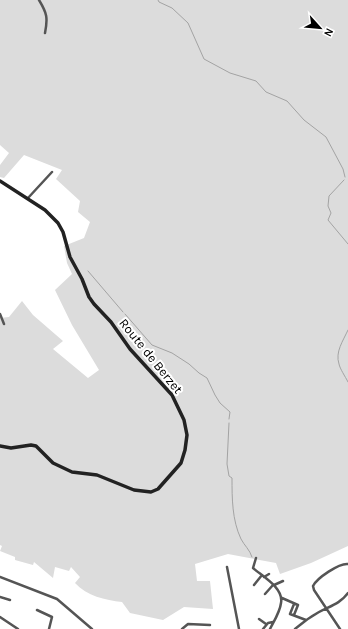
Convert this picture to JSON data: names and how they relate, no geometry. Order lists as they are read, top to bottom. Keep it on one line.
{"streets":{"street":["Route de Berzet"]},"north":"bottom right"}
